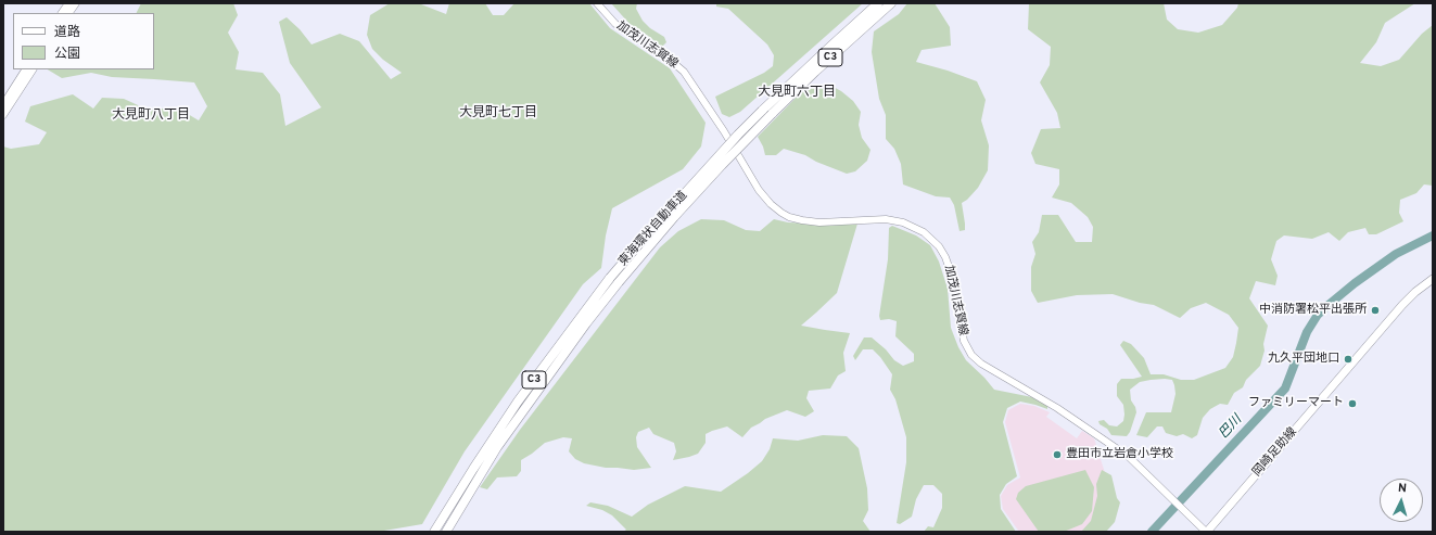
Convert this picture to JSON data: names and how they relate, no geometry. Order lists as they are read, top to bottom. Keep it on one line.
{"streets":{"highway":["C3","東海環状自動車道"],"main road":["加茂川志賀線","岡崎足助線"]},"crossings":[["加茂川志賀線","岡崎足助線"],["C3","東海環状自動車道"]],"districts":["大見町六丁目","大見町七丁目","大見町八丁目"],"water":["巴川"],"places":["中消防署松平出張所","九久平団地口","ファミリーマート","豊田市立岩倉小学校"],"legend":["道路","公園"],"north":"top"}
